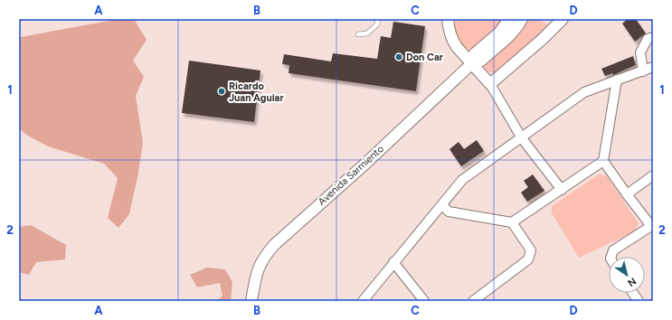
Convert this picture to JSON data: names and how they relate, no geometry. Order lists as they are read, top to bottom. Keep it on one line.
{"streets":{"street":["Avenida Sarmiento"]},"places":["Don Car","Ricardo Juan Aguiar"],"north":"bottom right","grid":{"columns":["A","B","C","D"],"rows":["1","2"]}}
